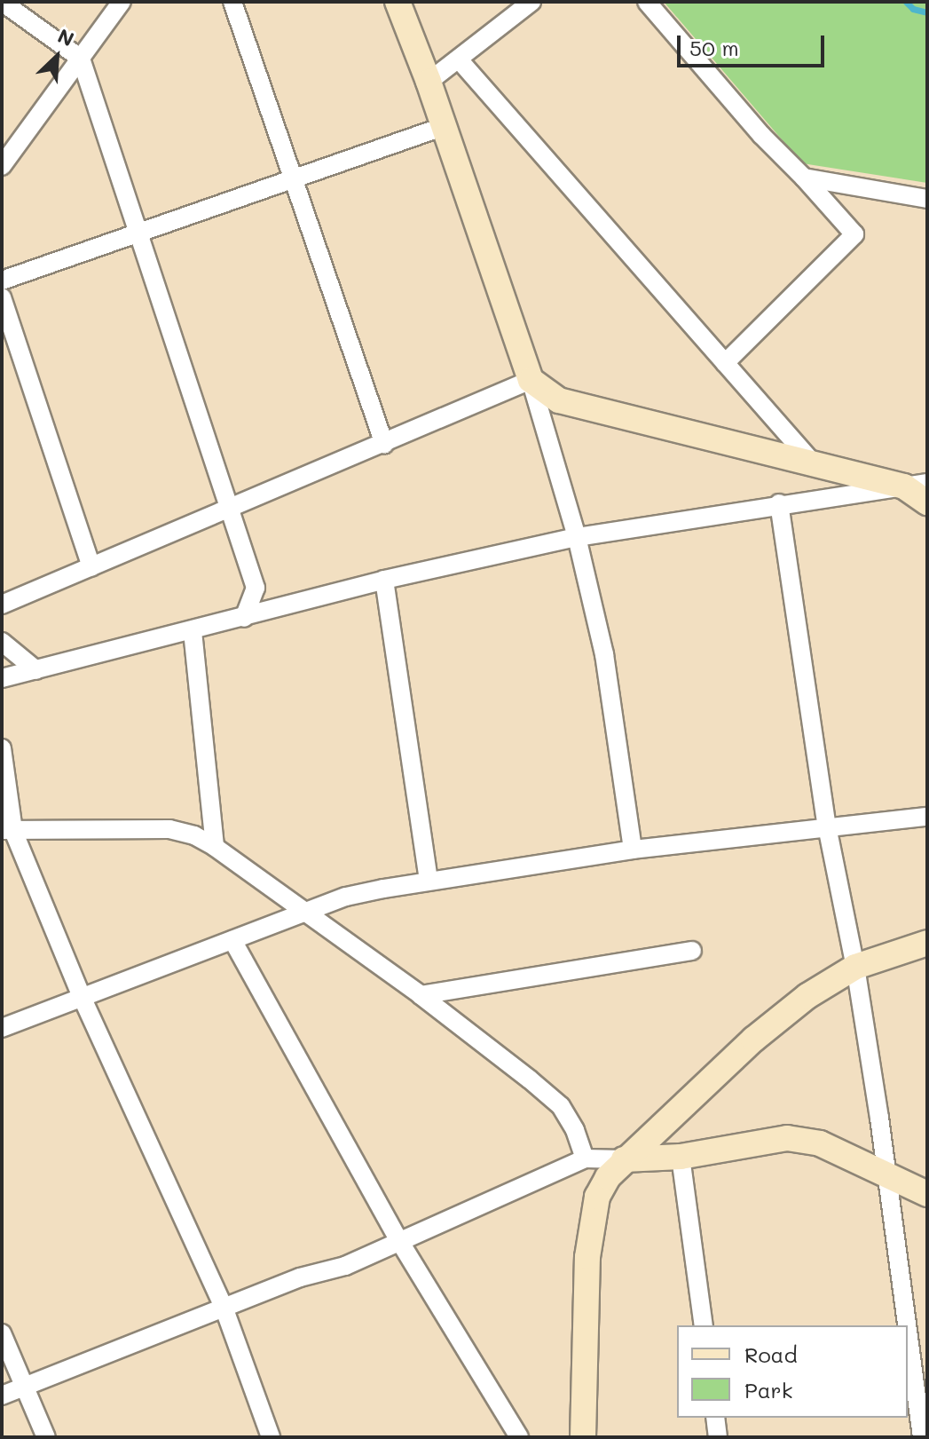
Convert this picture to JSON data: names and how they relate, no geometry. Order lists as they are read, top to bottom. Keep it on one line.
{"legend":["Road","Park"],"scale_bar":"50 m","north":"top right"}
